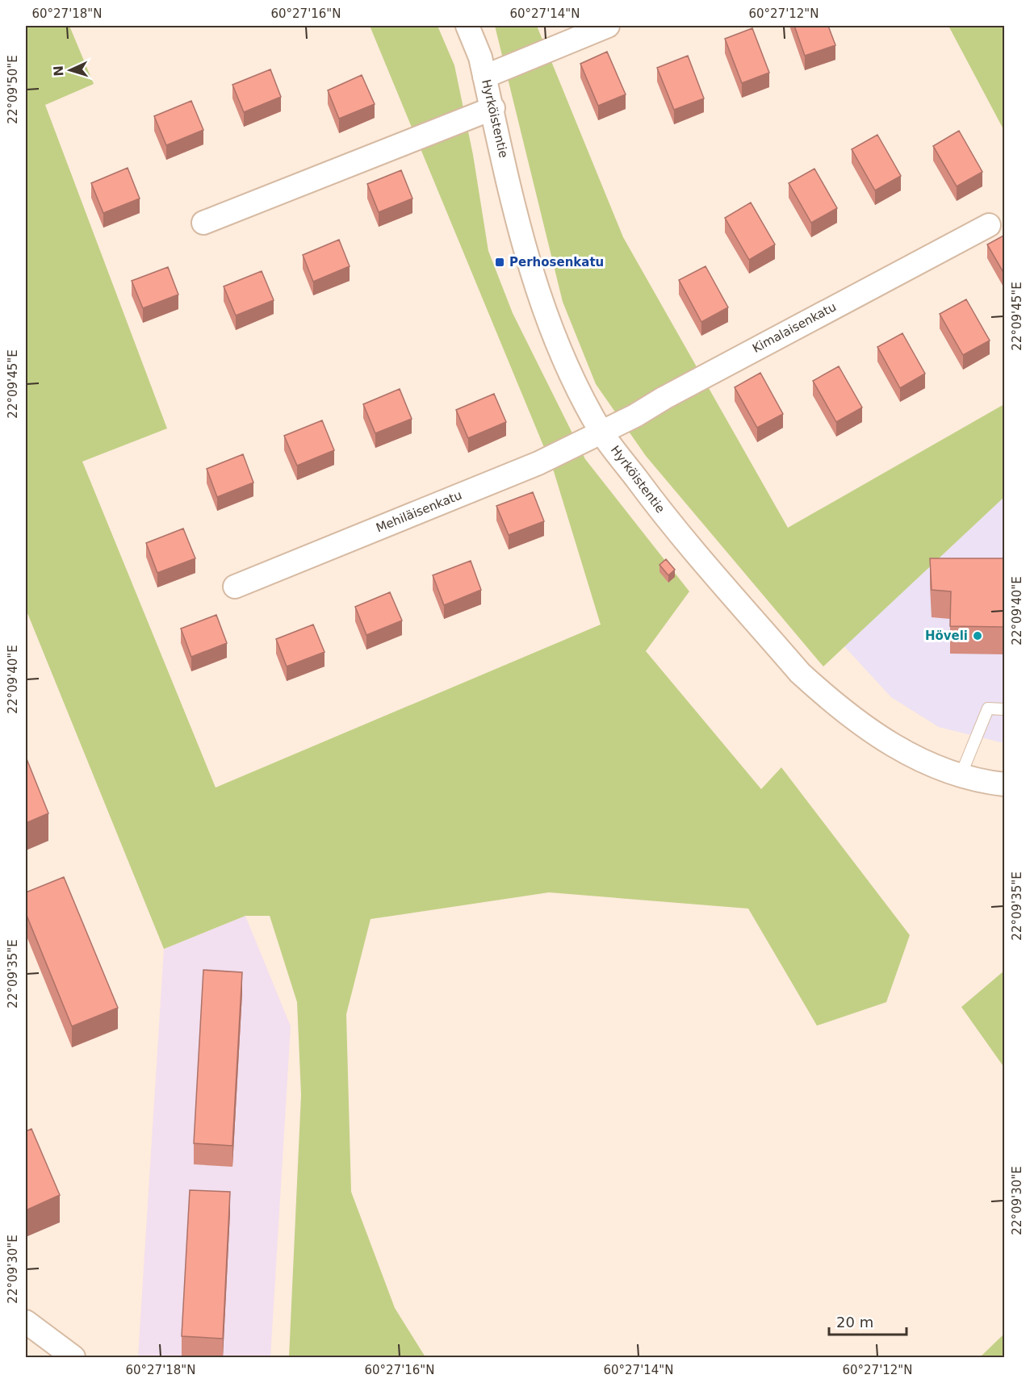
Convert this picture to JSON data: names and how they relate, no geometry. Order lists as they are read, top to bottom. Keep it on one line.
{"streets":{"street":["Hyrköistentie","Kimalaisenkatu","Mehiläisenkatu"]},"crossings":[["Hyrköistentie","Kimalaisenkatu"],["Hyrköistentie","Mehiläisenkatu"],["Kimalaisenkatu","Mehiläisenkatu"]],"places":{"transit":["Perhosenkatu"],"other":["Höveli"]},"scale_bar":"20 m","north":"left","coordinates":["60°27'18\"N","60°27'16\"N","60°27'14\"N","60°27'12\"N","22°09'50\"E","22°09'45\"E","22°09'40\"E","22°09'35\"E","22°09'30\"E"]}
